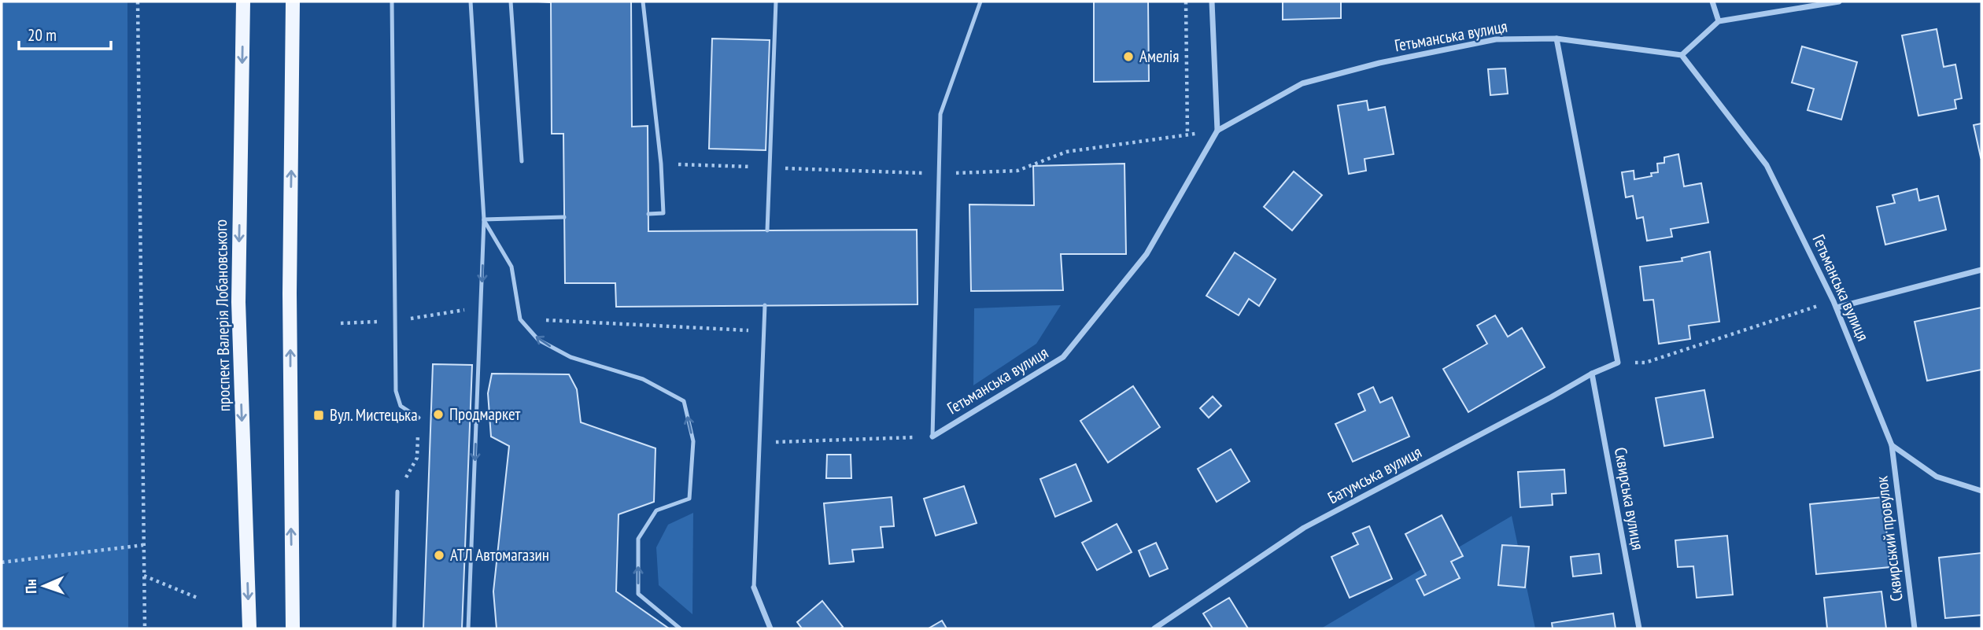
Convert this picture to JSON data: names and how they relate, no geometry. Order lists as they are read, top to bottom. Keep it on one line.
{"streets":{"main road":["проспект Валерія Лобановського"],"street":["Гетьманська вулиця","Батумська вулиця","Сквирська вулиця","Сквирський провулок"]},"crossings":[["Гетьманська вулиця","Сквирський провулок"],["Батумська вулиця","Сквирська вулиця"]],"places":{"other":["Амелія","Продмаркет","АТЛ Автомагазин"],"transit":["Вул. Мистецька"]},"scale_bar":"20 m","north":"left"}
